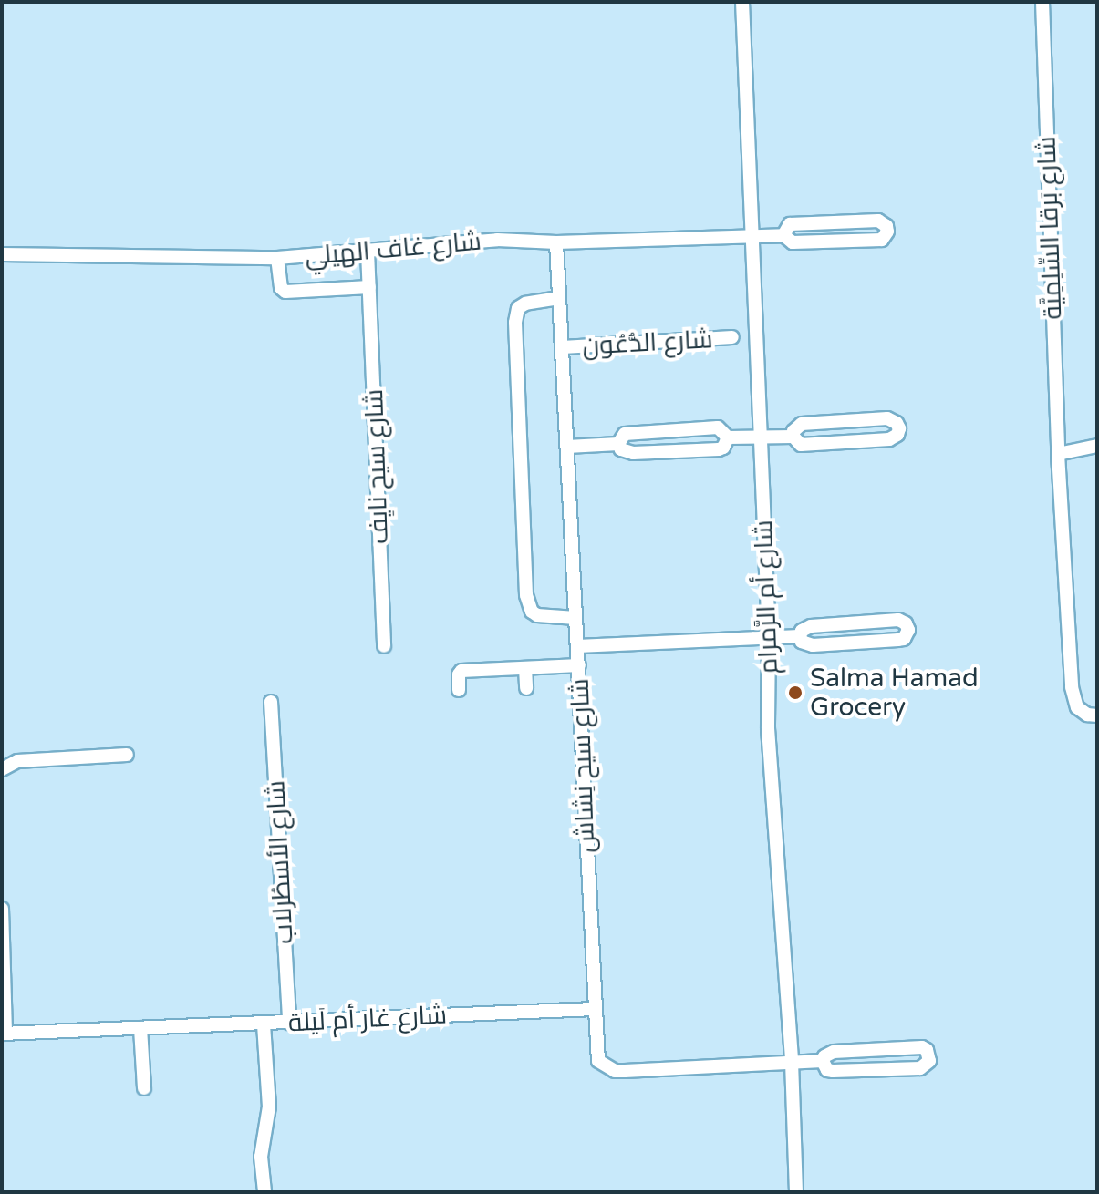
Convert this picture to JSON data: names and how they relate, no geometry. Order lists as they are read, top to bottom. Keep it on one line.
{"streets":{"street":["شارع بَرقا السِّلِمِيَّة","شارع غاف الهيلي","شارع الدُّعُون","شارع سيح نايِف","شارع أم الرَّمرام","شارع سيح نِشاش","شارع الأسطُرلاب","شارع غار أم لَيلة"]},"crossings":[["شارع غاف الهيلي","شارع سيح نايِف"],["شارع غاف الهيلي","شارع أم الرَّمرام"],["شارع غاف الهيلي","شارع سيح نِشاش"],["شارع الدُّعُون","شارع سيح نِشاش"],["شارع أم الرَّمرام","شارع سيح نِشاش"],["شارع سيح نِشاش","شارع غار أم لَيلة"],["شارع الأسطُرلاب","شارع غار أم لَيلة"]],"places":["Salma Hamad Grocery"]}
